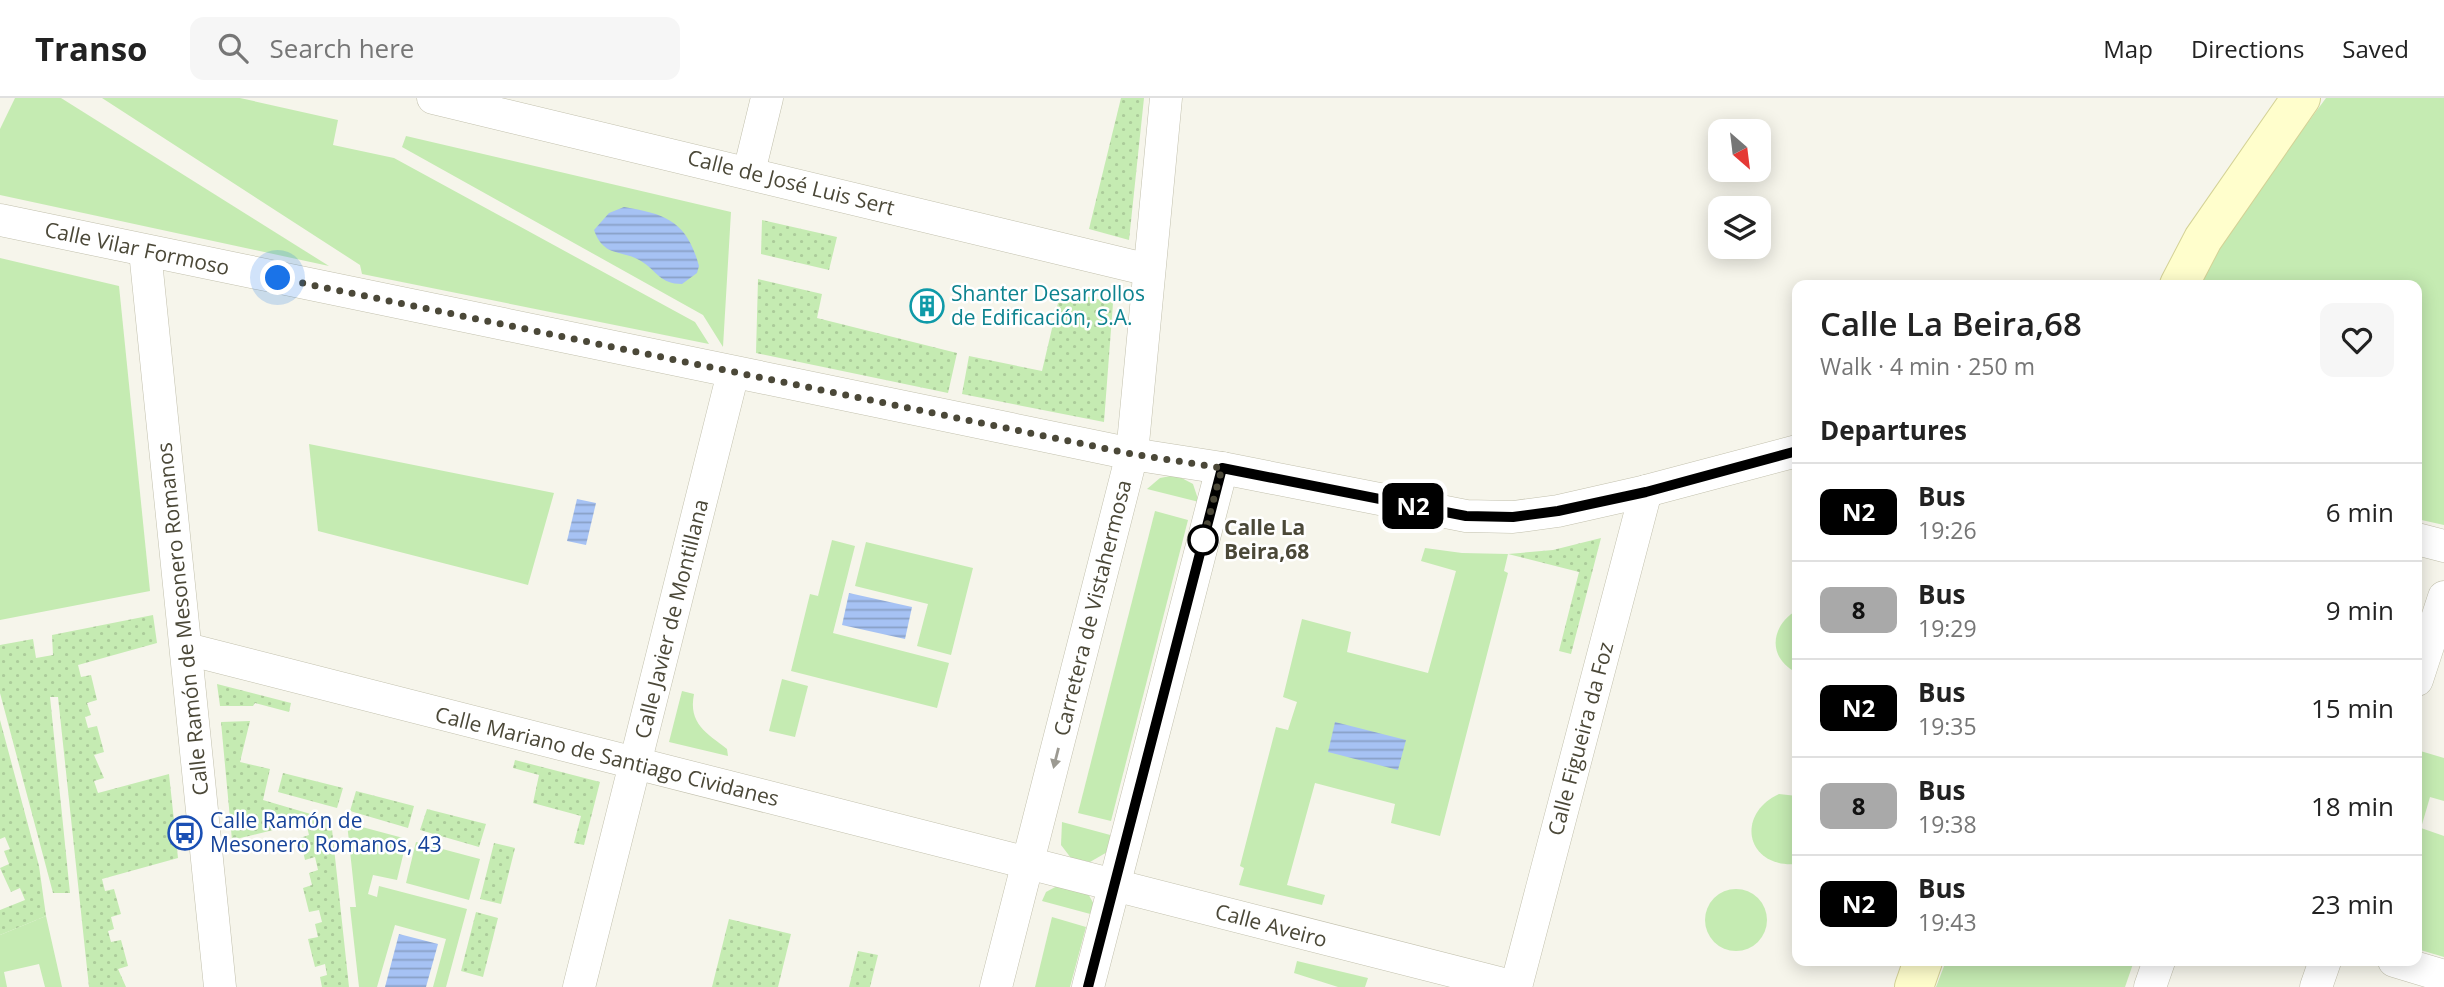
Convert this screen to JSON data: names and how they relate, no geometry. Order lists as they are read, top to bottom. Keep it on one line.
{"streets":{"street":["Calle de José Luis Sert","Calle Vilar Formoso","Carretera de Vistahermosa","Calle Ramón de Mesonero Romanos","Calle Javier de Montillana","Calle Figueira da Foz","Calle Mariano de Santiago Cividanes","Calle Aveiro"]},"crossings":[["Calle de José Luis Sert","Carretera de Vistahermosa"],["Calle Vilar Formoso","Carretera de Vistahermosa"],["Calle Vilar Formoso","Calle Ramón de Mesonero Romanos"],["Calle Vilar Formoso","Calle Javier de Montillana"],["Calle Vilar Formoso","Calle Figueira da Foz"],["Carretera de Vistahermosa","Calle Mariano de Santiago Cividanes"],["Carretera de Vistahermosa","Calle Aveiro"],["Calle Ramón de Mesonero Romanos","Calle Mariano de Santiago Cividanes"],["Calle Javier de Montillana","Calle Mariano de Santiago Cividanes"],["Calle Figueira da Foz","Calle Aveiro"],["Calle Mariano de Santiago Cividanes","Calle Aveiro"]],"places":{"building":["Shanter Desarrollos de Edificación, S.A."],"other":["Calle La Beira,68"],"bus stop":["Calle Ramón de Mesonero Romanos, 43"]},"lines":["bus line N2"],"north":"bottom right","page":{"header":"Transo","search":"Search here","nav":["Map","Directions","Saved"],"on_map":"N2","heading":[["Calle La Beira,68","Walk · 4 min · 250 m"],"Departures"],"list":[{"mark":"N2","name":"Bus","note":"19:26","value":"6 min"},{"mark":"8","name":"Bus","note":"19:29","value":"9 min"},{"mark":"N2","name":"Bus","note":"19:35","value":"15 min"},{"mark":"8","name":"Bus","note":"19:38","value":"18 min"},{"mark":"N2","name":"Bus","note":"19:43","value":"23 min"}]}}
